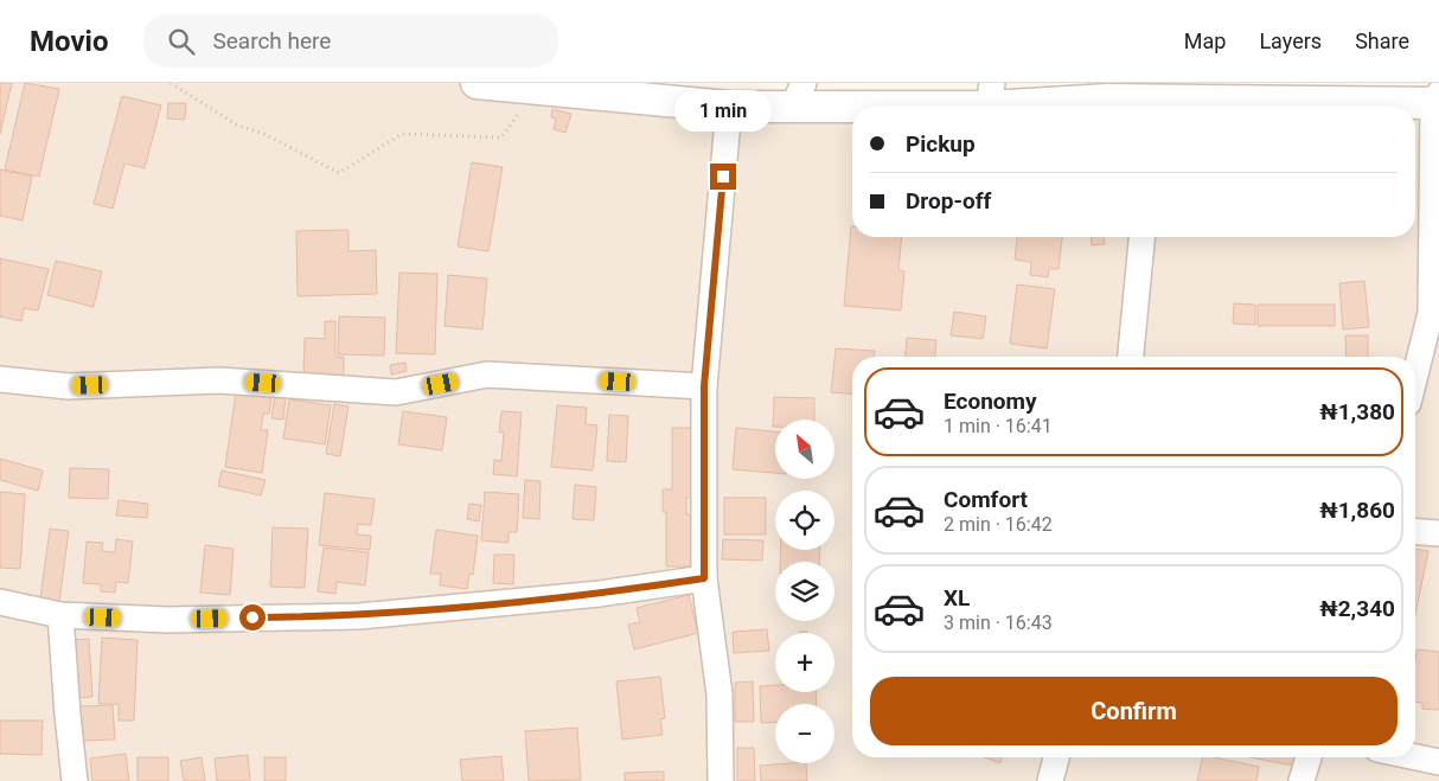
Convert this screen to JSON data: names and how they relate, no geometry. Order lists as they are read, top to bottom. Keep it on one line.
{"north":"top left","page":{"header":"Movio","search":"Search here","nav":["Map","Layers","Share"],"bubble":"1 min","banner":["Pickup","Drop-off"],"list":[{"name":"Economy","note":"1 min · 16:41","value":"₦1,380"},{"name":"Comfort","note":"2 min · 16:42","value":"₦1,860"},{"name":"XL","note":"3 min · 16:43","value":"₦2,340"}],"map_buttons":["+","−"],"buttons":"Confirm"}}
